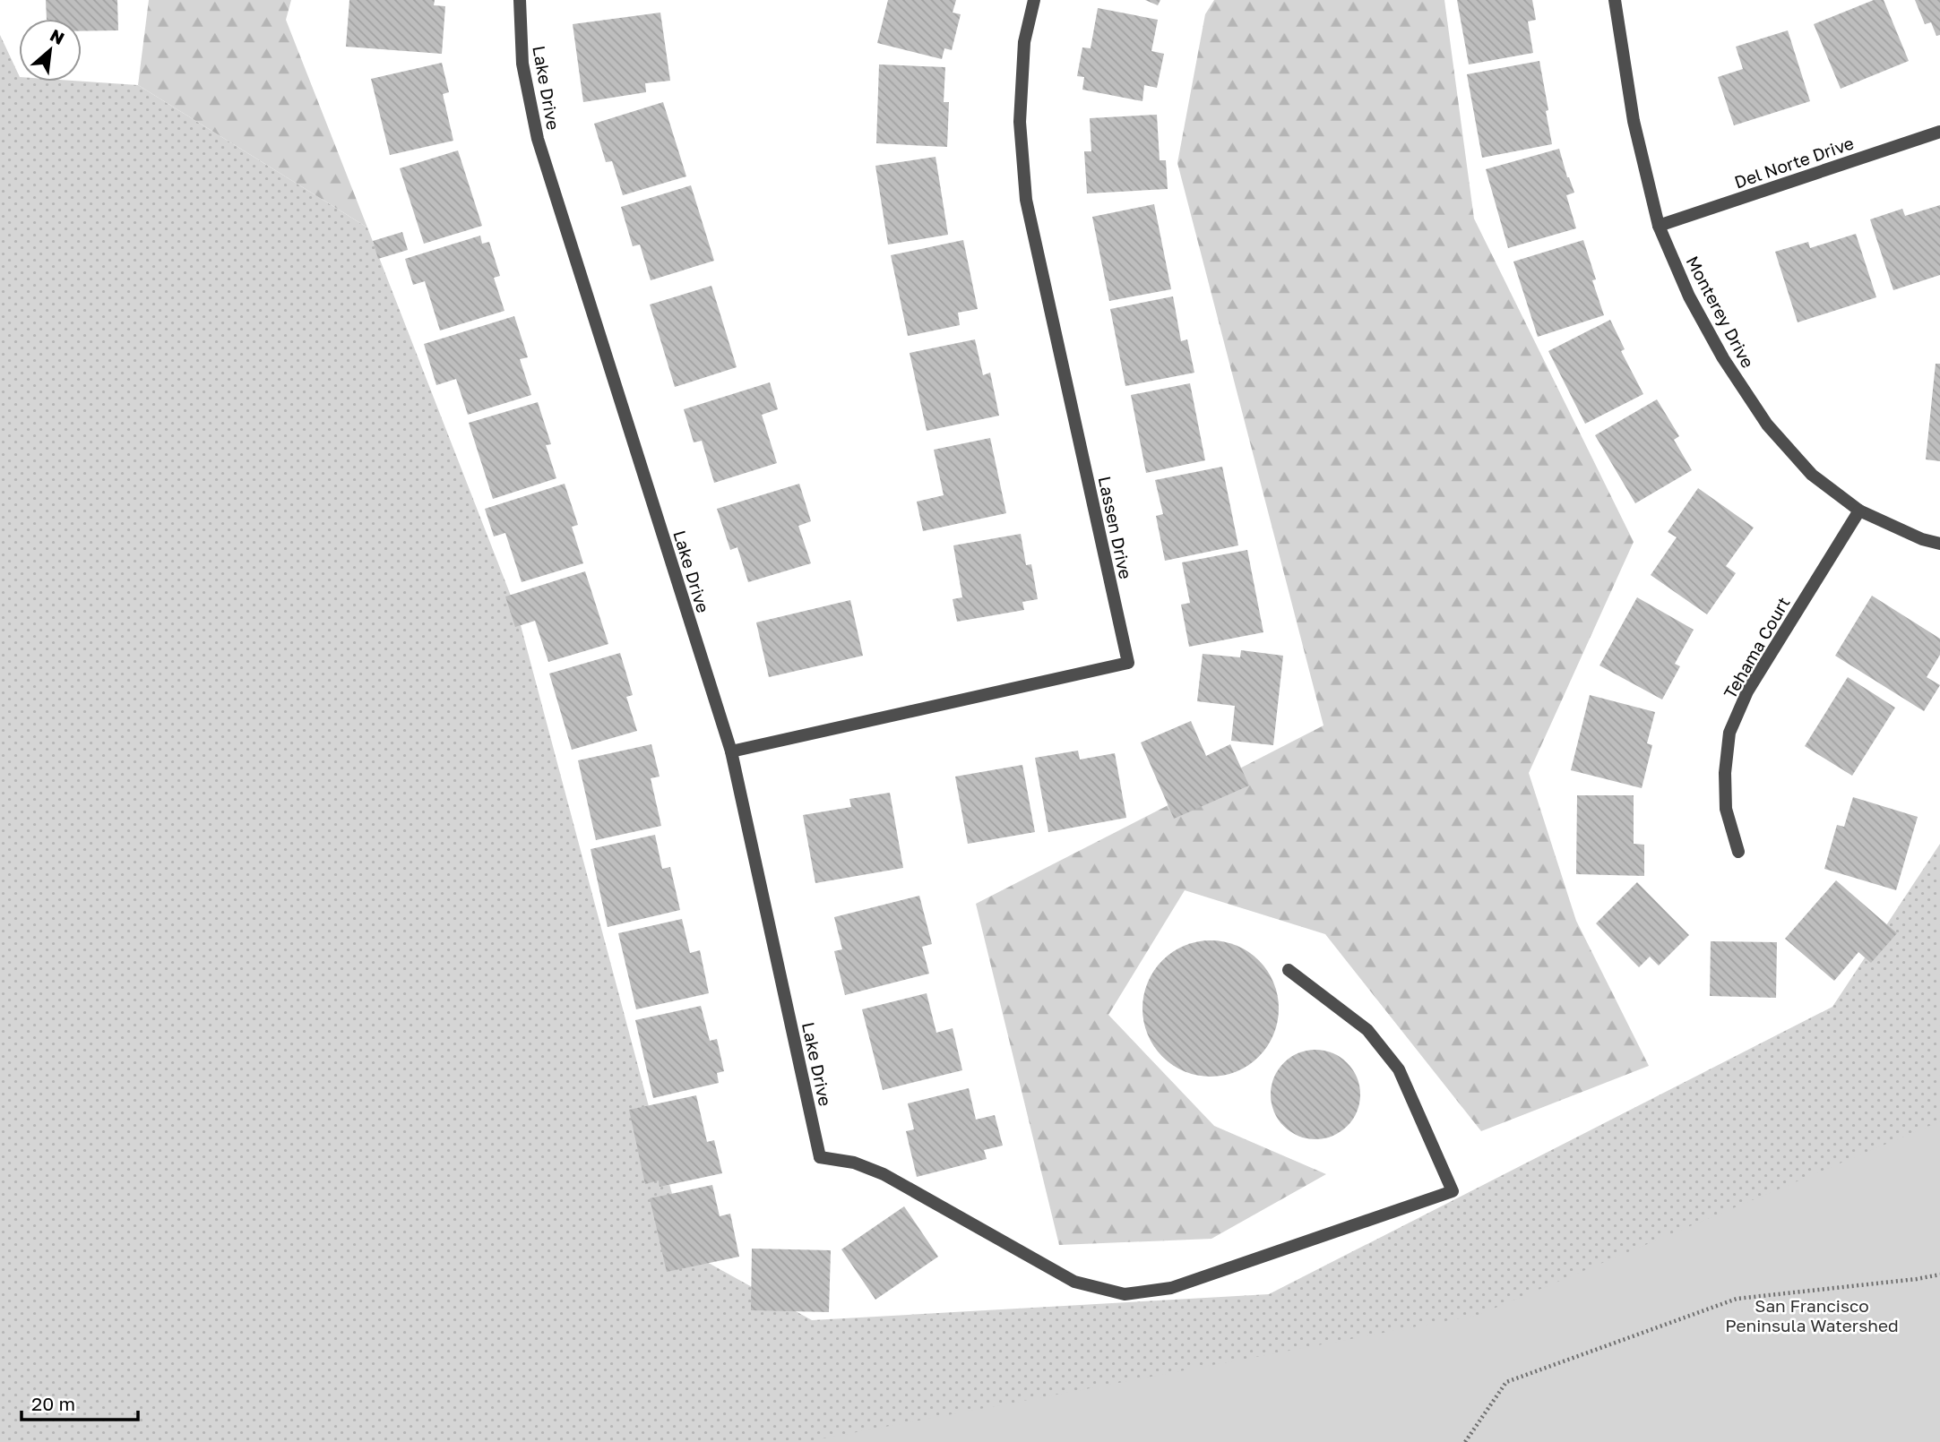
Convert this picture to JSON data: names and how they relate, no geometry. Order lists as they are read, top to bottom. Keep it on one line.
{"streets":{"street":["Lake Drive","Del Norte Drive","Monterey Drive","Lassen Drive","Tehama Court"]},"crossings":[["Lake Drive","Lassen Drive"],["Del Norte Drive","Monterey Drive"],["Monterey Drive","Tehama Court"]],"parks":["San Francisco Peninsula Watershed"],"scale_bar":"20 m","north":"top right"}
